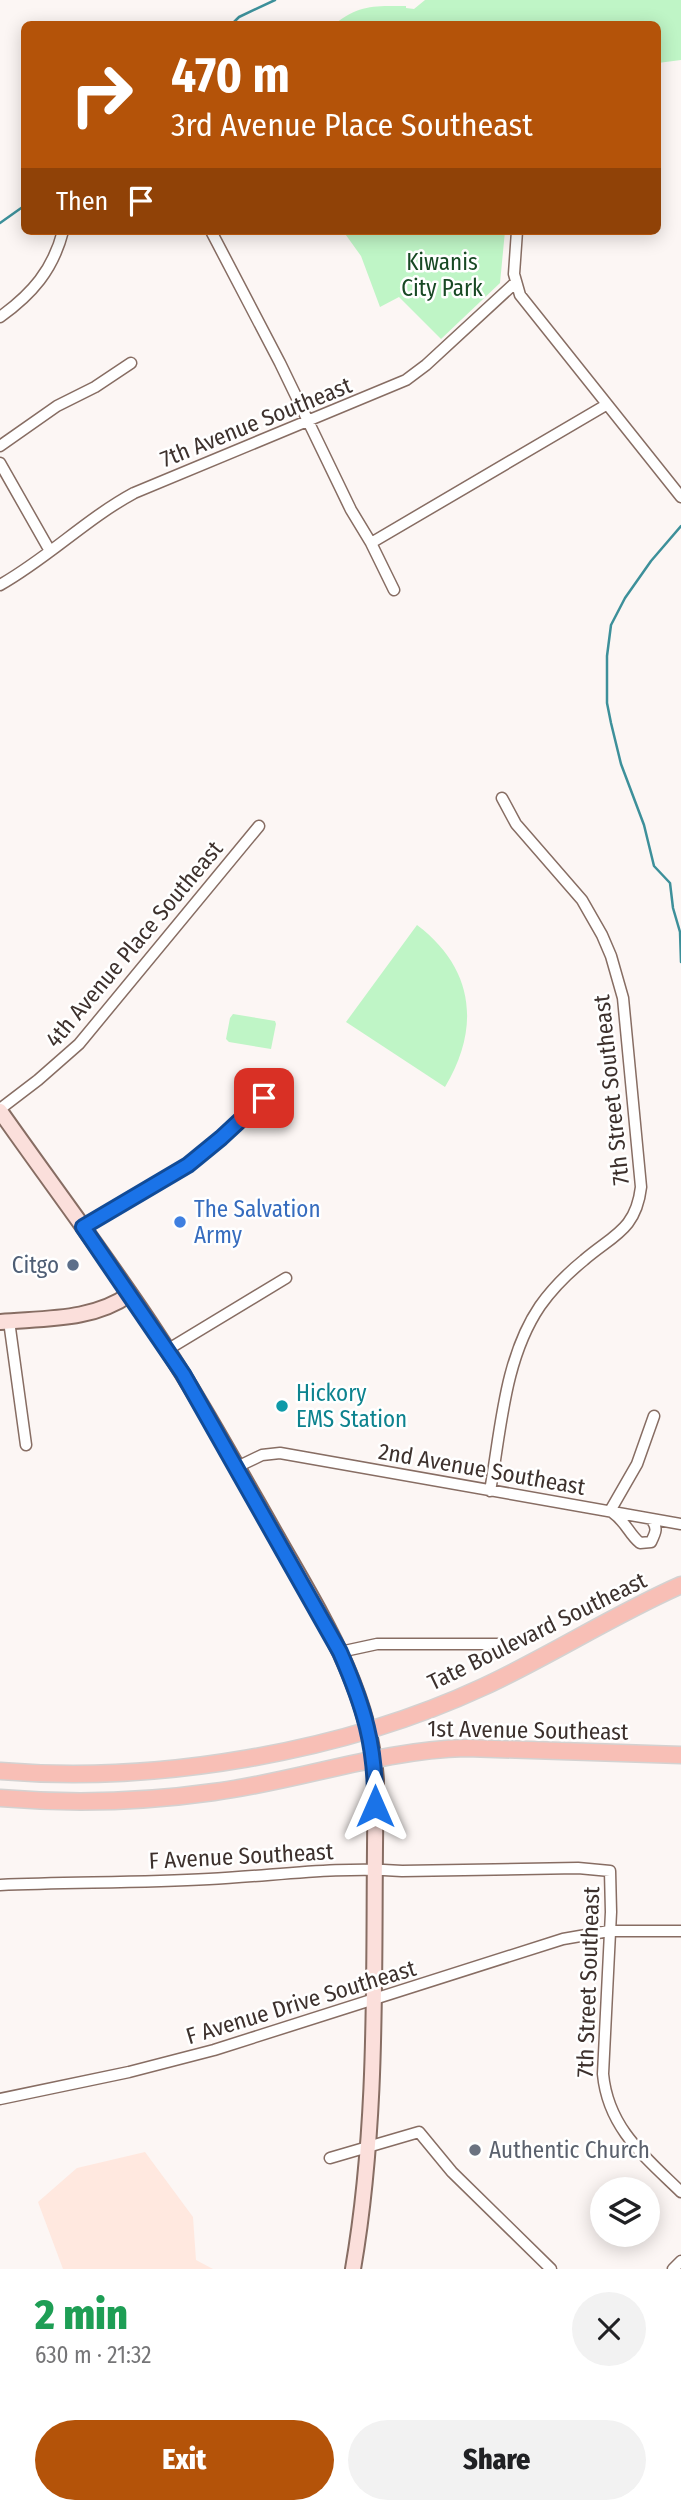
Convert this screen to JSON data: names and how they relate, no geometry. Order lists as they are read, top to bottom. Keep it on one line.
{"streets":{"main road":["Tate Boulevard Southeast","1st Avenue Southeast"],"street":["7th Avenue Southeast","4th Avenue Place Southeast","7th Street Southeast","2nd Avenue Southeast","F Avenue Southeast","F Avenue Drive Southeast"]},"crossings":[["7th Street Southeast","2nd Avenue Southeast"],["7th Street Southeast","F Avenue Southeast"],["7th Street Southeast","F Avenue Drive Southeast"]],"parks":["Kiwanis City Park"],"places":["The Salvation Army","Citgo","Hickory EMS Station","Authentic Church"],"page":{"turn":["470 m","3rd Avenue Place Southeast"],"then":"Then","heading":["2 min","630 m · 21:32"],"buttons":["Exit","Share"]}}
